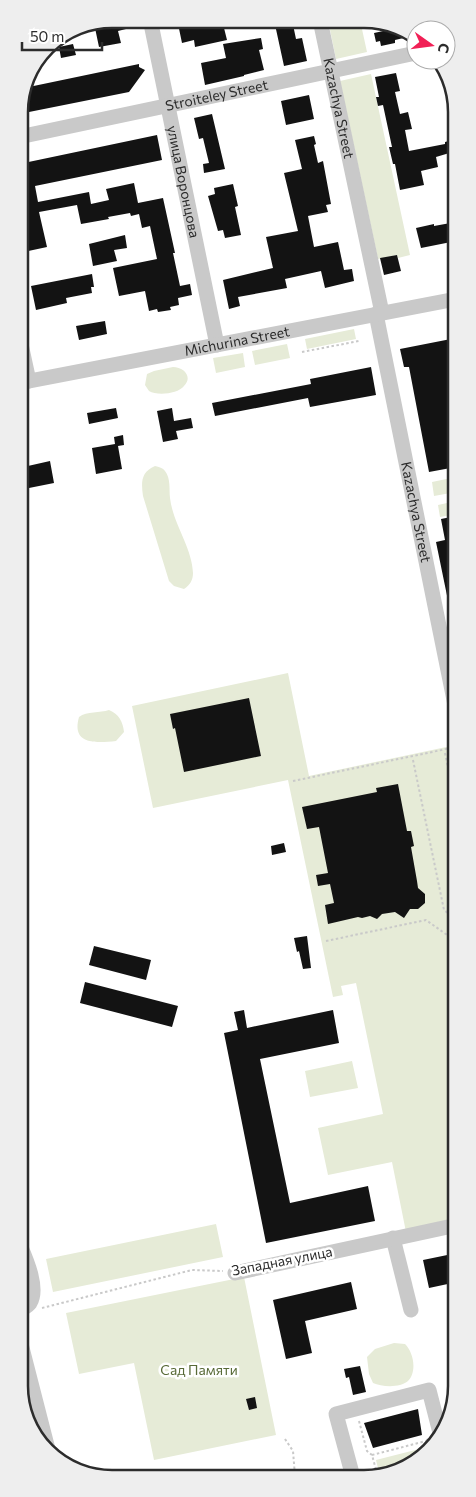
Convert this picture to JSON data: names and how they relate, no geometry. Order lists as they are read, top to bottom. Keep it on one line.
{"streets":{"street":["Stroiteley Street","Kazachya Street","улица Воронцова","Michurina Street","Западная улица"]},"crossings":[["Stroiteley Street","Kazachya Street"],["Stroiteley Street","улица Воронцова"],["Kazachya Street","Michurina Street"],["улица Воронцова","Michurina Street"]],"parks":["Сад Памяти"],"scale_bar":"50 m","north":"right"}
